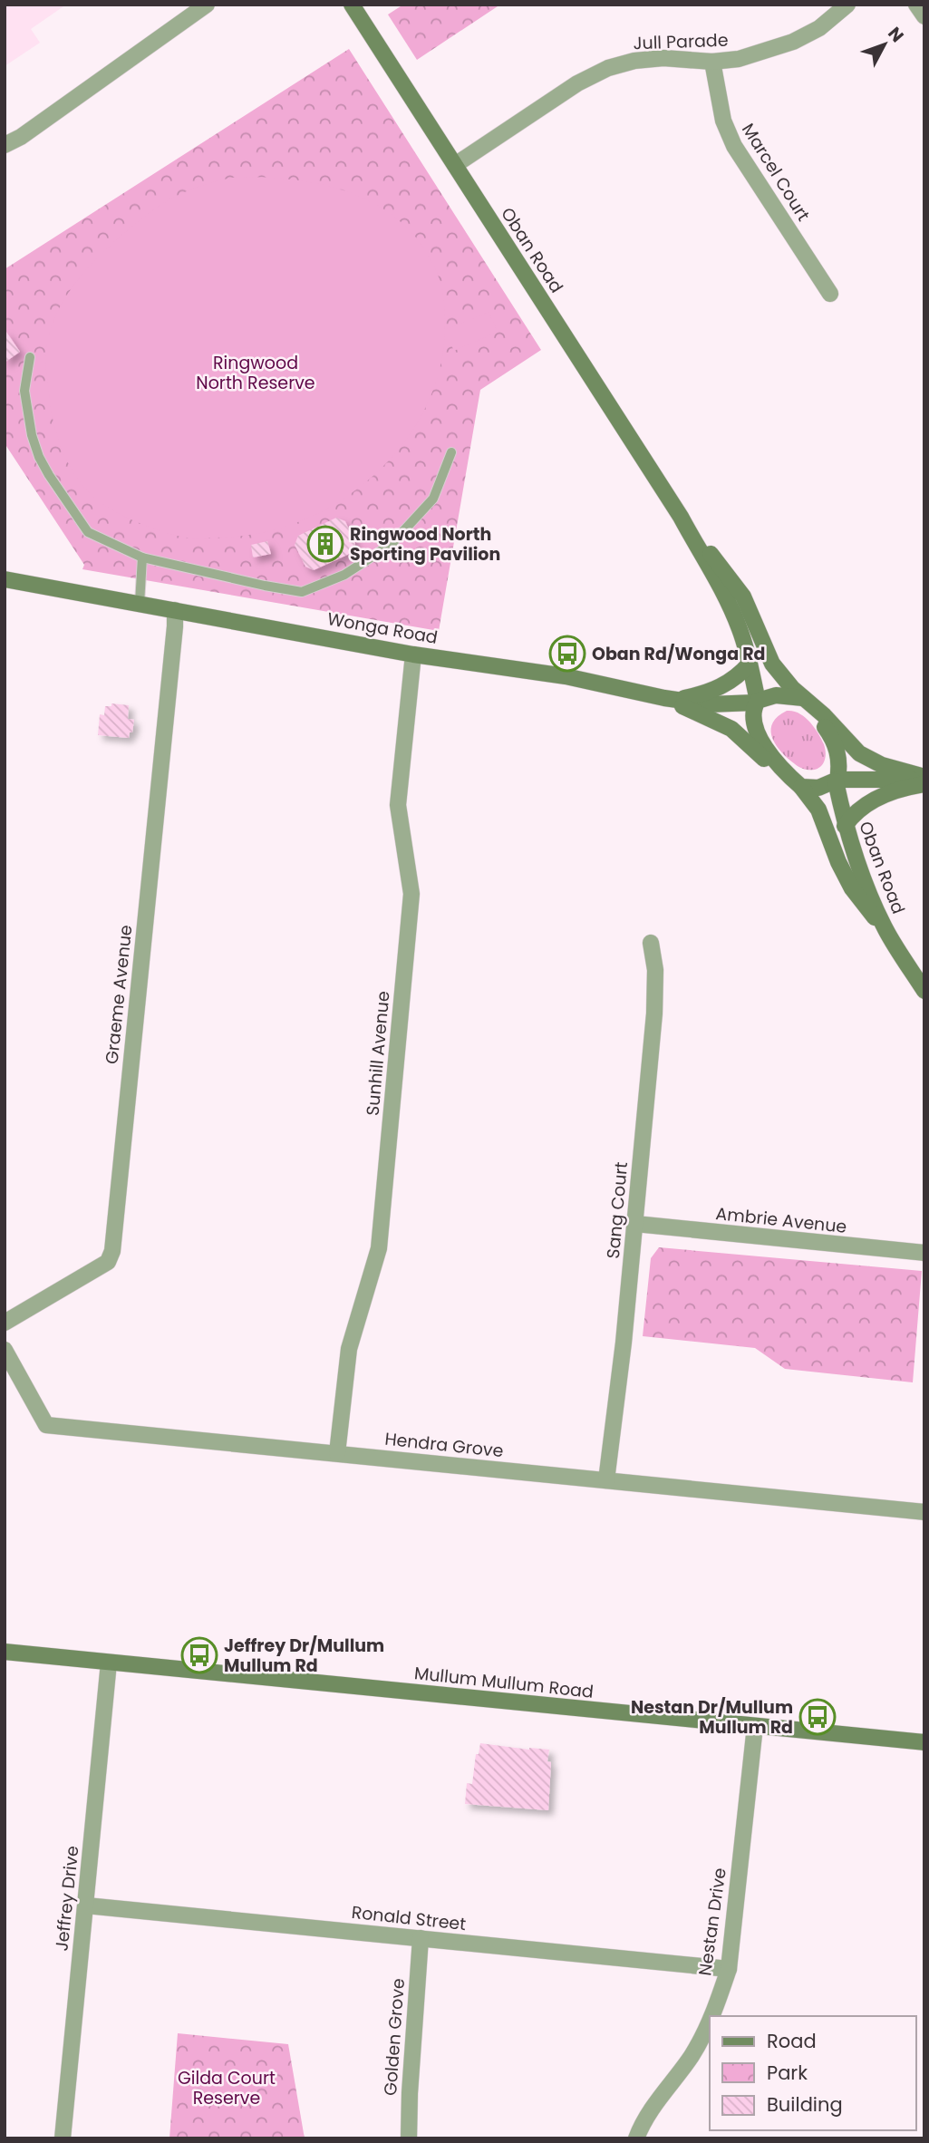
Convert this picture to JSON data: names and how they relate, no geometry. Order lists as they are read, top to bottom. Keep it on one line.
{"streets":{"main road":["Oban Road","Wonga Road","Mullum Mullum Road"],"street":["Jull Parade","Marcel Court","Graeme Avenue","Sunhill Avenue","Sang Court","Ambrie Avenue","Hendra Grove","Jeffrey Drive","Ronald Street","Nestan Drive","Golden Grove"]},"crossings":[["Jull Parade","Marcel Court"],["Jull Parade","Oban Road"],["Oban Road","Wonga Road"],["Wonga Road","Graeme Avenue"],["Wonga Road","Sunhill Avenue"],["Sunhill Avenue","Hendra Grove"],["Sang Court","Ambrie Avenue"],["Sang Court","Hendra Grove"],["Mullum Mullum Road","Jeffrey Drive"],["Mullum Mullum Road","Nestan Drive"],["Jeffrey Drive","Ronald Street"],["Ronald Street","Nestan Drive"],["Ronald Street","Golden Grove"]],"parks":["Ringwood North Reserve","Gilda Court Reserve"],"places":{"building":["Ringwood North Sporting Pavilion"],"bus stop":["Oban Rd/Wonga Rd","Jeffrey Dr/Mullum Mullum Rd","Nestan Dr/Mullum Mullum Rd"]},"legend":["Road","Park","Building"],"north":"top right"}
